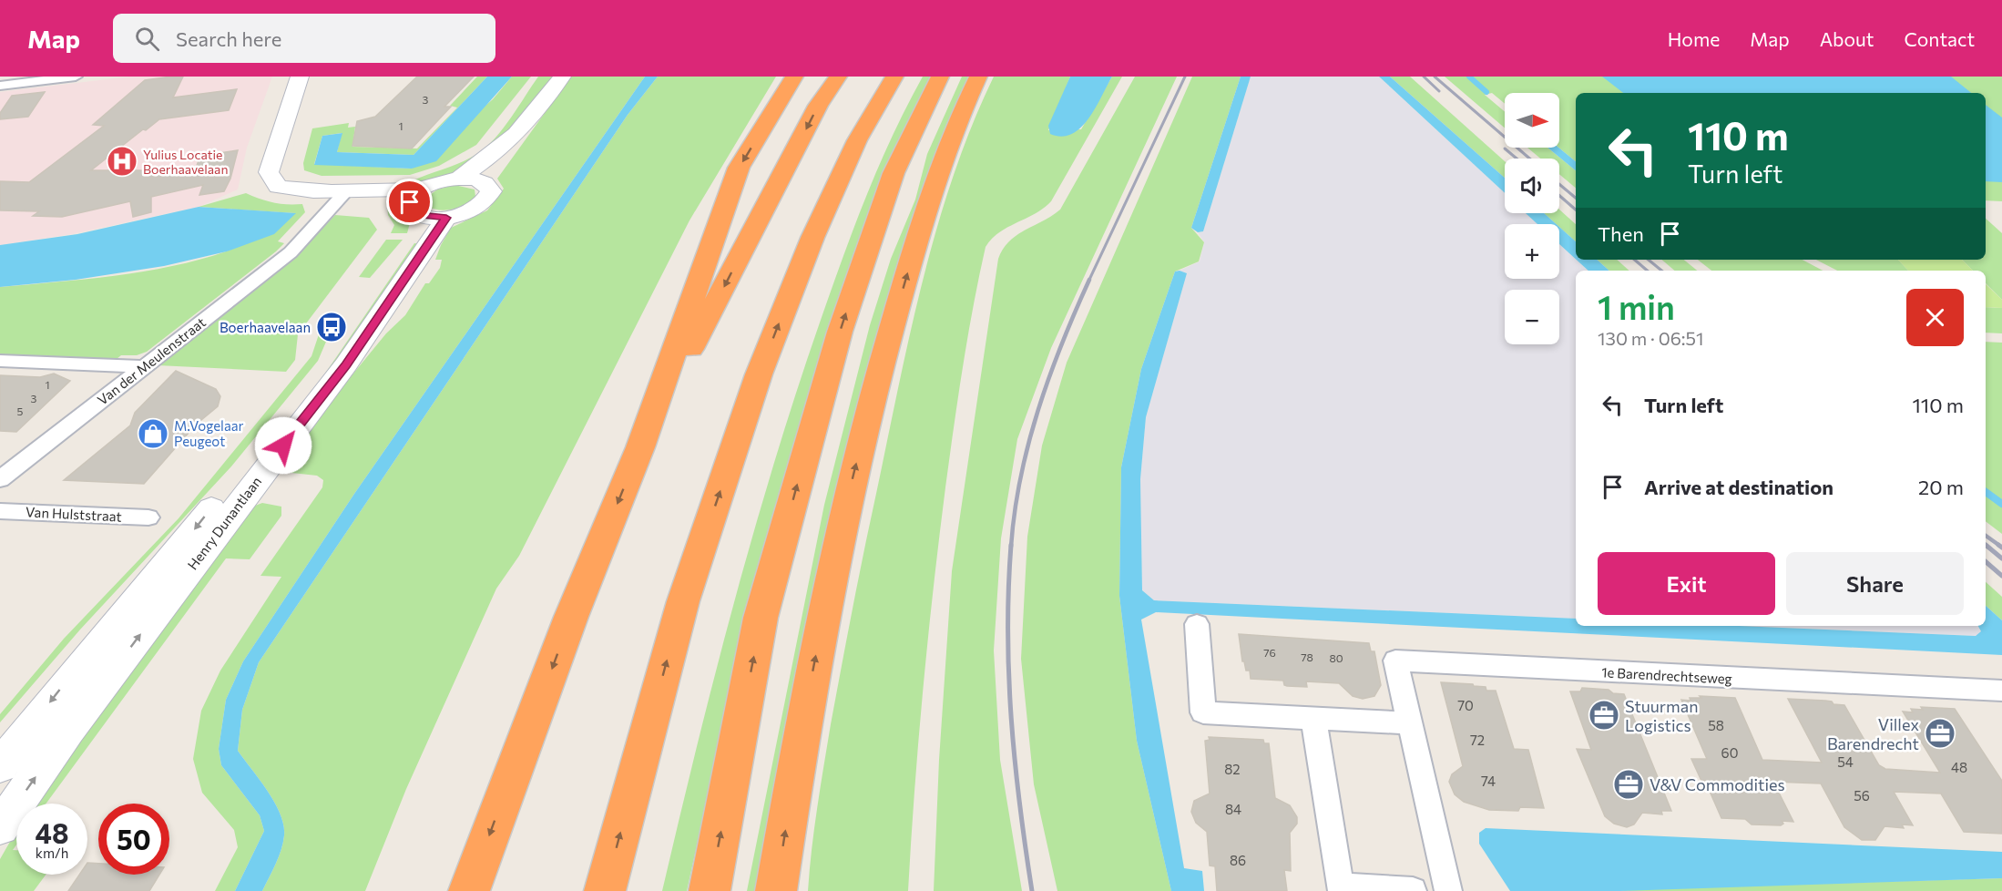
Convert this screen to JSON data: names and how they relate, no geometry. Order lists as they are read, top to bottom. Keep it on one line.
{"streets":{"main road":["Henry Dunantlaan"],"street":["Van der Meulenstraat","Van Hulststraat","1e Barendrechtseweg"]},"places":{"hospital":["Yulius Locatie Boerhaavelaan"],"bus stop":["Boerhaavelaan"],"shop":["M.Vogelaar Peugeot"],"office":["Stuurman Logistics","Villex Barendrecht","V&V Commodities"]},"house_numbers":["3","1","1","3","5","76","78","80","70","58","72","60","54","48","82","74","56","84","86"],"north":"right","page":{"header":"Map","search":"Search here","nav":["Home","Map","About","Contact"],"map_buttons":["+","−"],"turn":["110 m","Turn left"],"then":"Then","heading":["1 min","130 m · 06:51"],"list":[{"name":"Turn left","value":"110 m"},{"name":"Arrive at destination","value":"20 m"}],"buttons":["Exit","Share"],"speed":"48 km/h","limit":"50"}}
